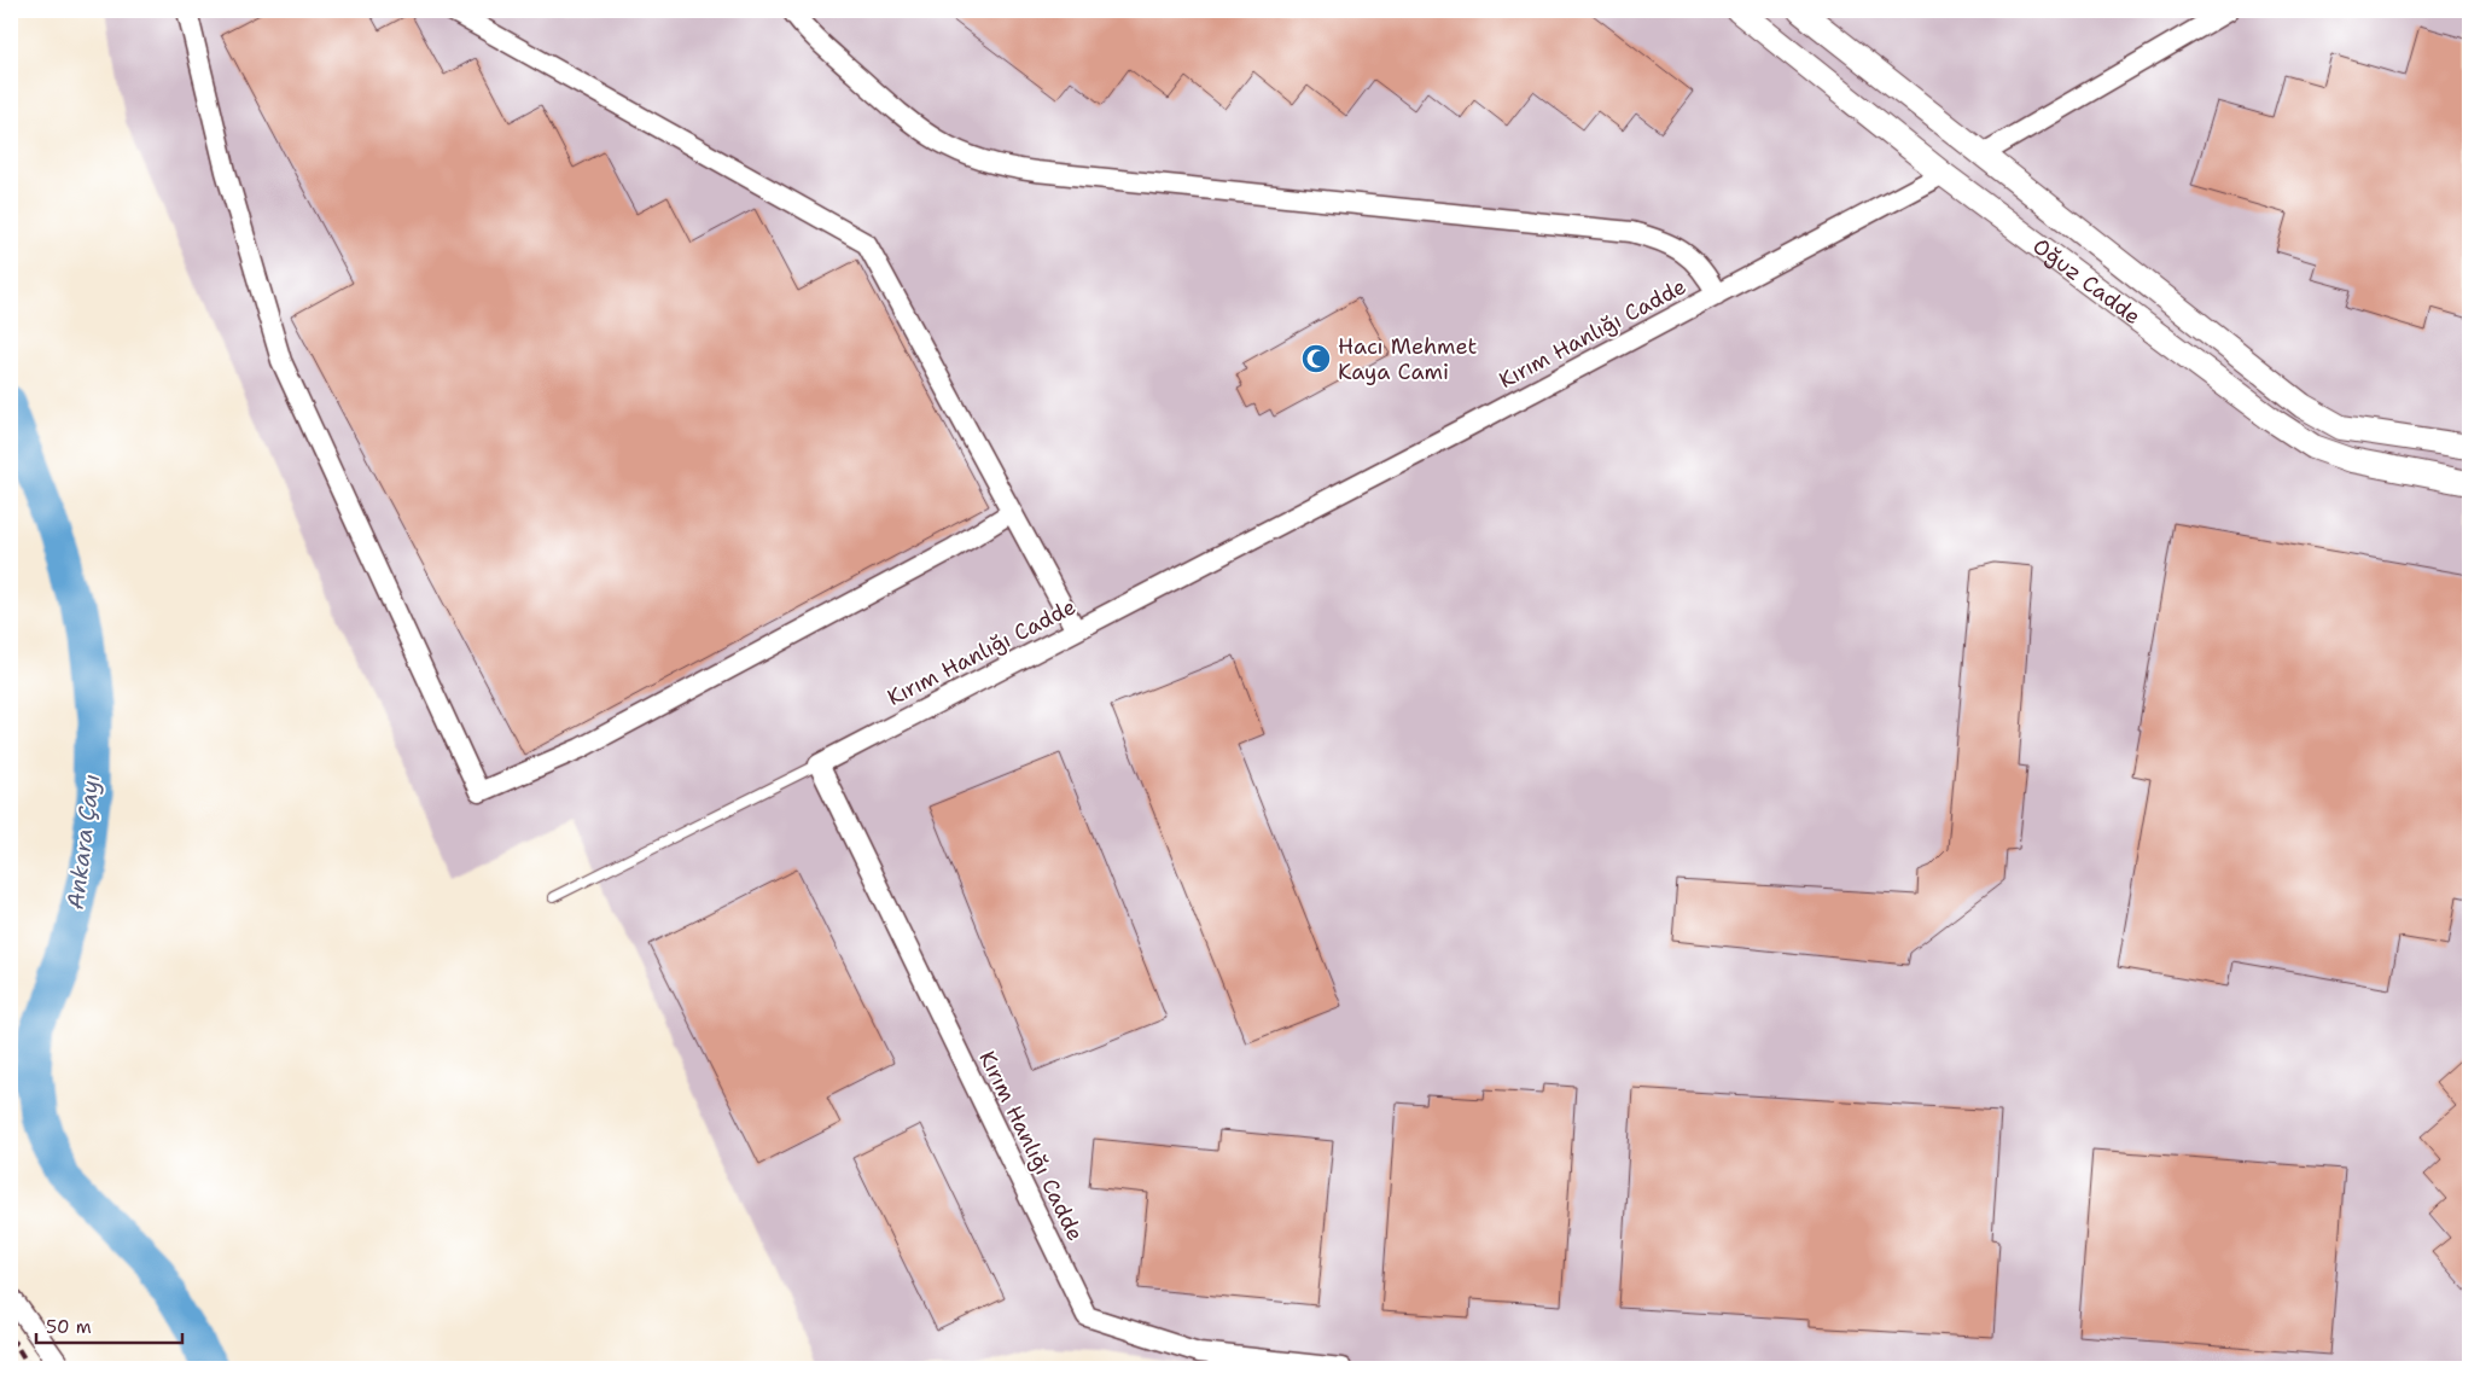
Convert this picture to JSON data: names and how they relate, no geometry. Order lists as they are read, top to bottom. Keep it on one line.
{"streets":{"street":["Oğuz Cadde","Kırım Hanlığı Cadde"]},"crossings":[["Oğuz Cadde","Kırım Hanlığı Cadde"]],"water":["Ankara Çayı"],"places":{"mosque":["Hacı Mehmet Kaya Cami"]},"scale_bar":"50 m"}
